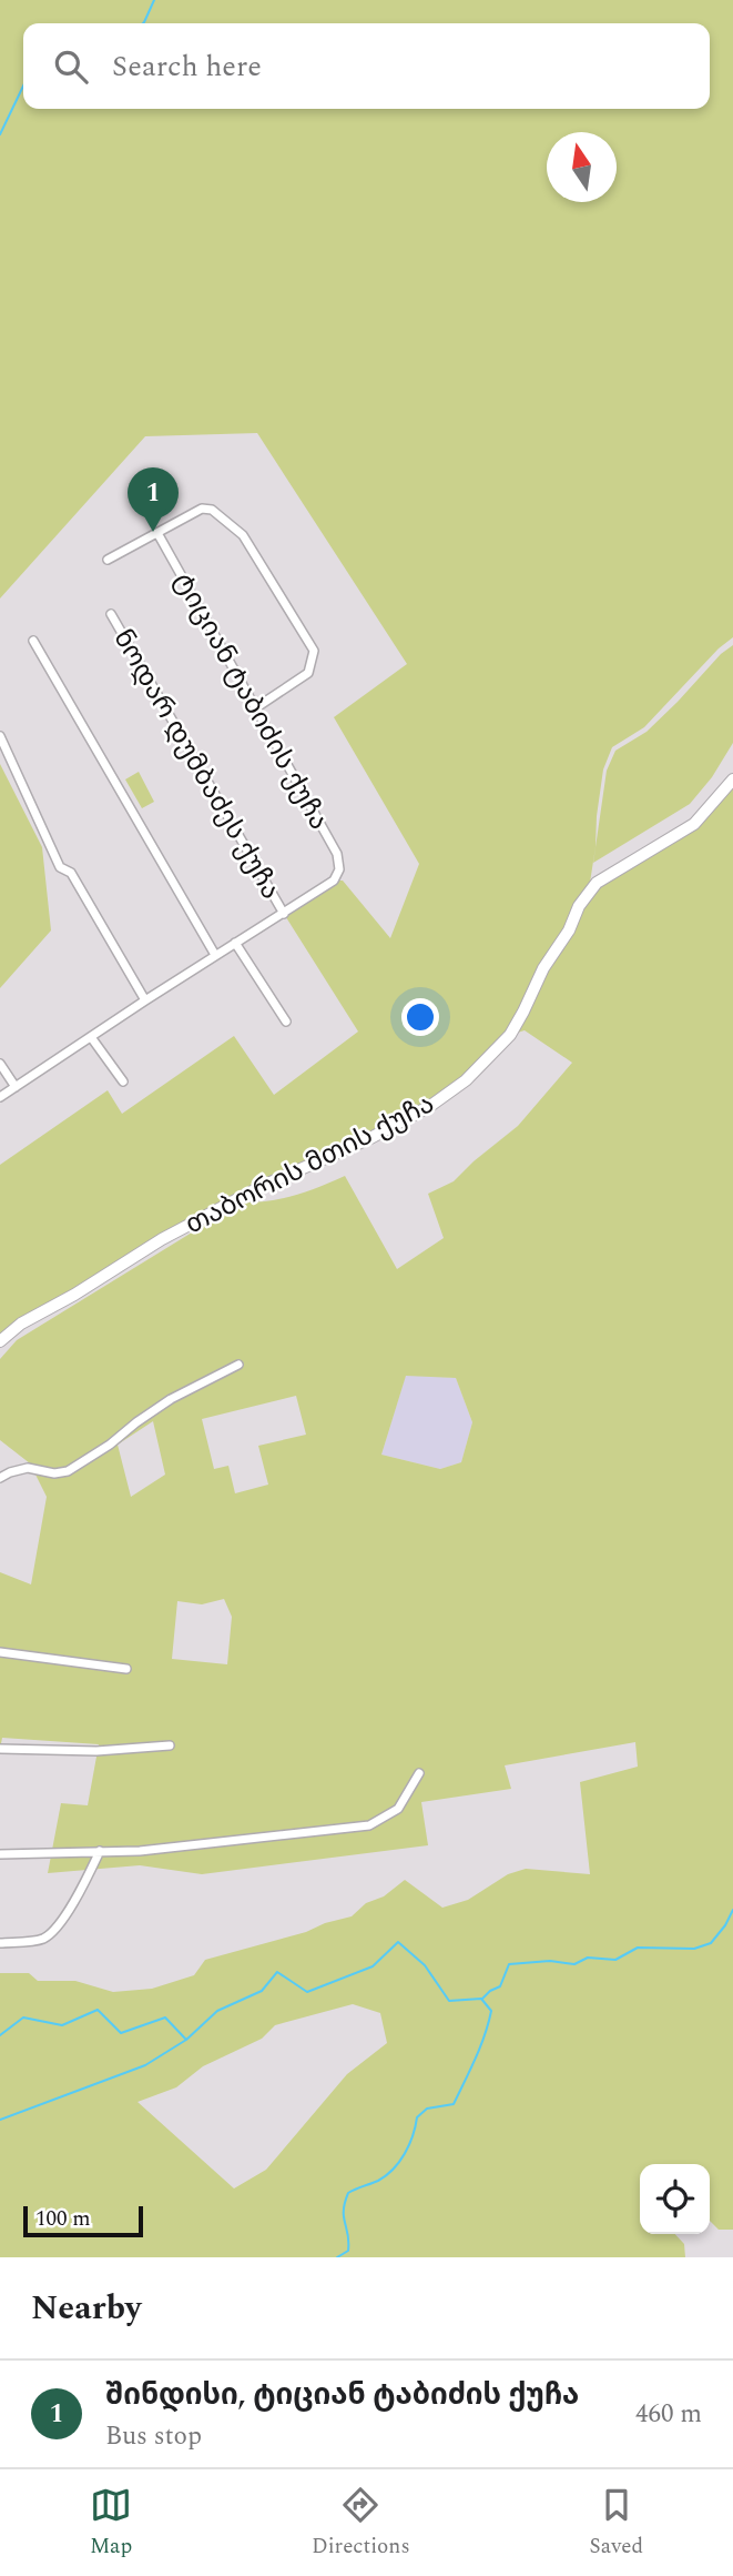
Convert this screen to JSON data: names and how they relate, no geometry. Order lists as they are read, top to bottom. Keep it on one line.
{"streets":{"main road":["თაბორის მთის ქუჩა"],"street":["ტიციან ტაბიძის ქუჩა","ნოდარ დუმბაძეს ქუჩა"]},"crossings":[["ტიციან ტაბიძის ქუჩა","ნოდარ დუმბაძეს ქუჩა"]],"scale_bar":"100 m","north":"top","page":{"search":"Search here","pins":"1","scale":"100 m","heading":"Nearby","list":[{"mark":"1","name":"შინდისი, ტიციან ტაბიძის ქუჩა","note":"Bus stop","value":"460 m"}],"nav":["Map","Directions","Saved"]}}
